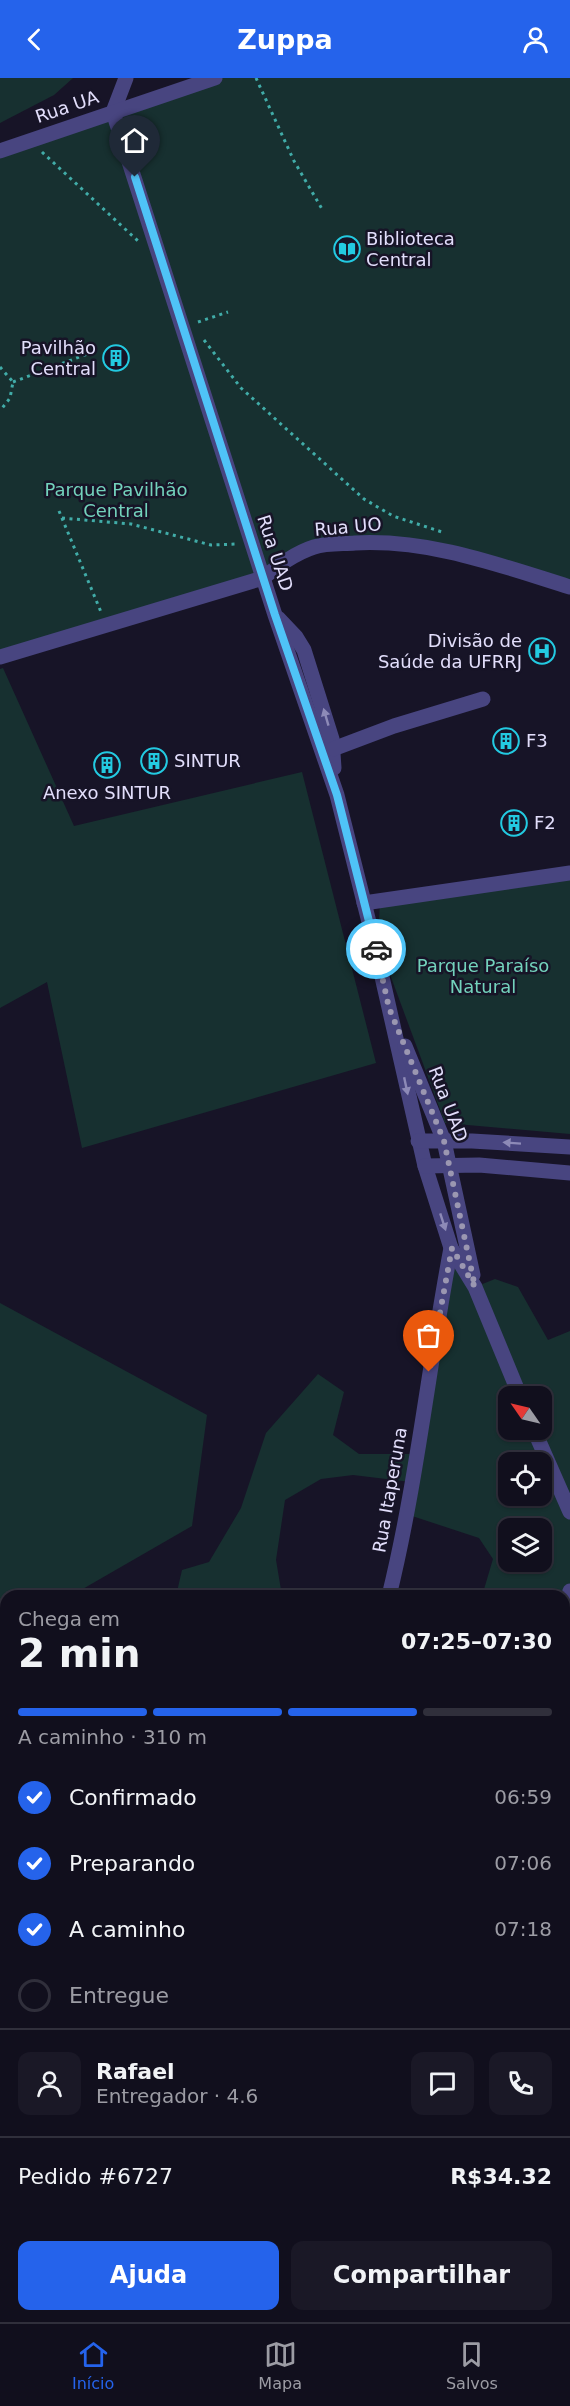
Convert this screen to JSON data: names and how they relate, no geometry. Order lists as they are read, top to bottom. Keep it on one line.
{"streets":{"street":["Rua UA","Rua UO","Rua UAD","Rua Itaperuna"]},"crossings":[["Rua UA","Rua UAD"],["Rua UO","Rua UAD"],["Rua UAD","Rua Itaperuna"]],"parks":["Parque Pavilhão Central","Parque Paraíso Natural"],"places":{"library":["Biblioteca Central"],"building":["Pavilhão Central","F3","SINTUR","Anexo SINTUR","F2"],"hospital":["Divisão de Saúde da UFRRJ"]},"north":"top left","page":{"header":"Zuppa","heading":["2 min","Chega em","07:25–07:30"],"panel":["Rafael","Entregador · 4.6","Pedido #6727","R$34.32"],"bar":"A caminho · 310 m","list":[["Confirmado","06:59"],["Preparando","07:06"],["A caminho","07:18"],"Entregue"],"buttons":["Ajuda","Compartilhar"],"tabs":["Início","Mapa","Salvos"]}}
